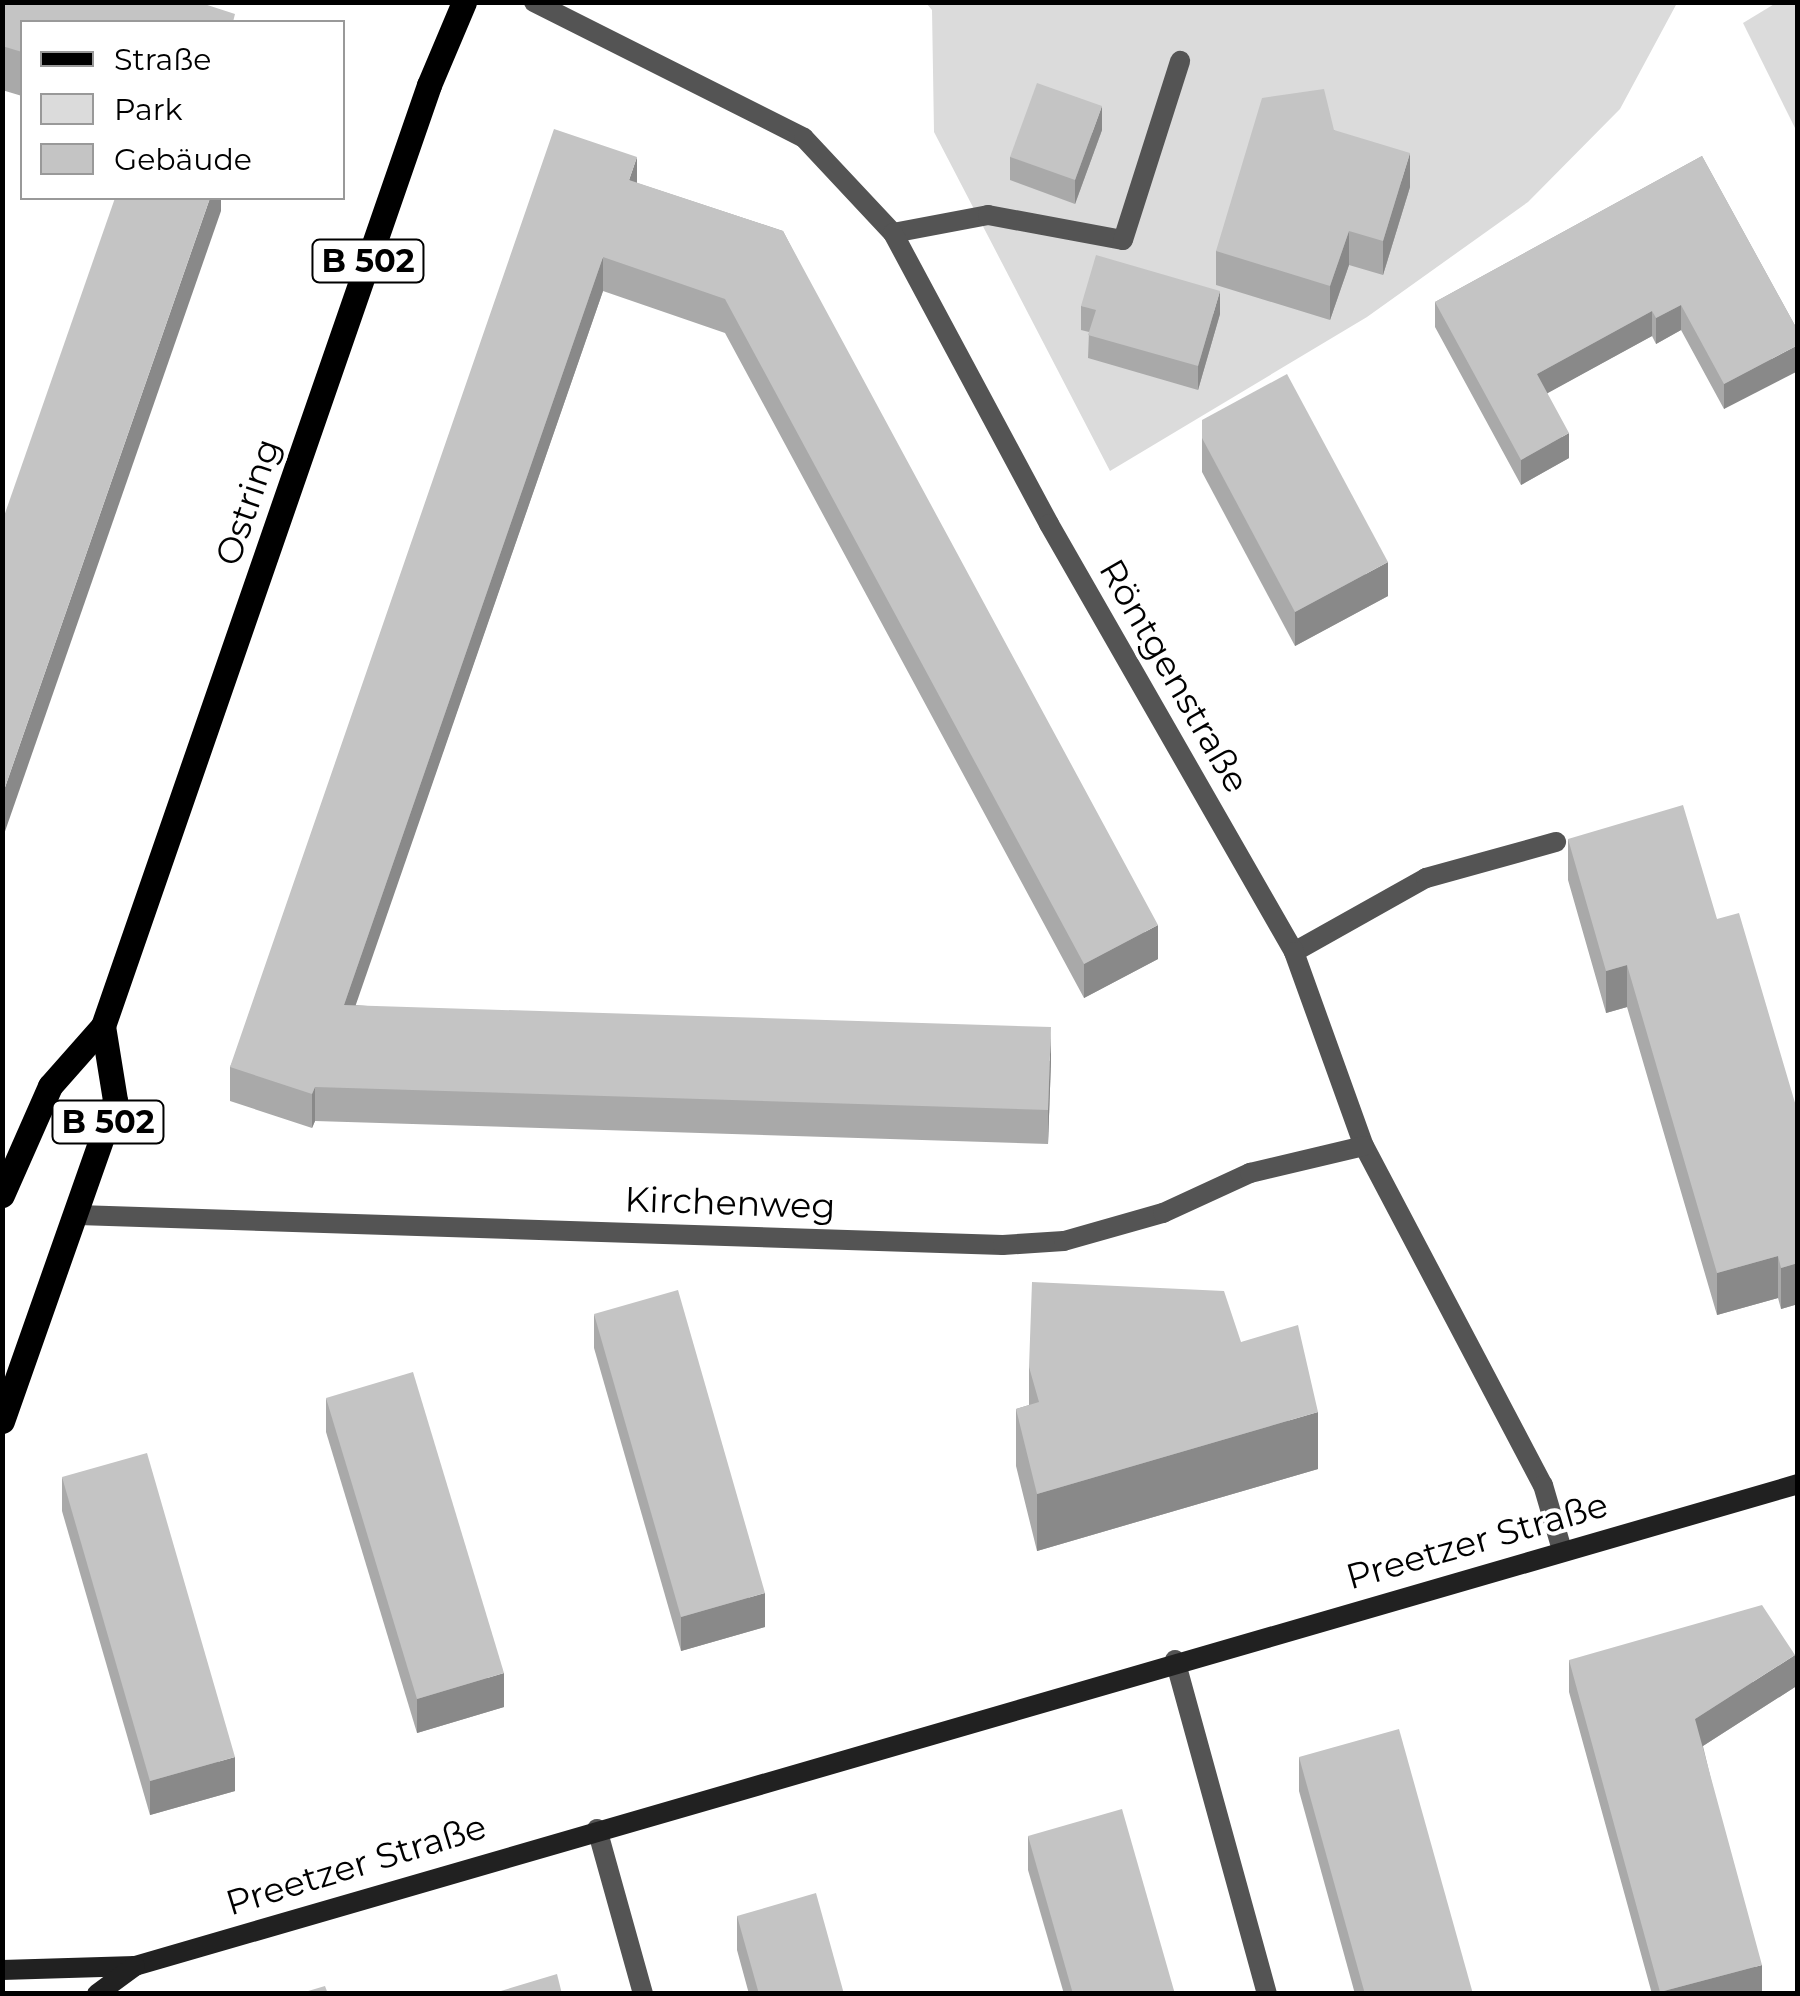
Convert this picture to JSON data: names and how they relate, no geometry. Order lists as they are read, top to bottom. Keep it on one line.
{"streets":{"main road":["B 502","Ostring"],"street":["Röntgenstraße","Kirchenweg","Preetzer Straße"]},"crossings":[["Ostring","Kirchenweg"],["Röntgenstraße","Kirchenweg"],["Röntgenstraße","Preetzer Straße"]],"legend":["Straße","Park","Gebäude"]}
